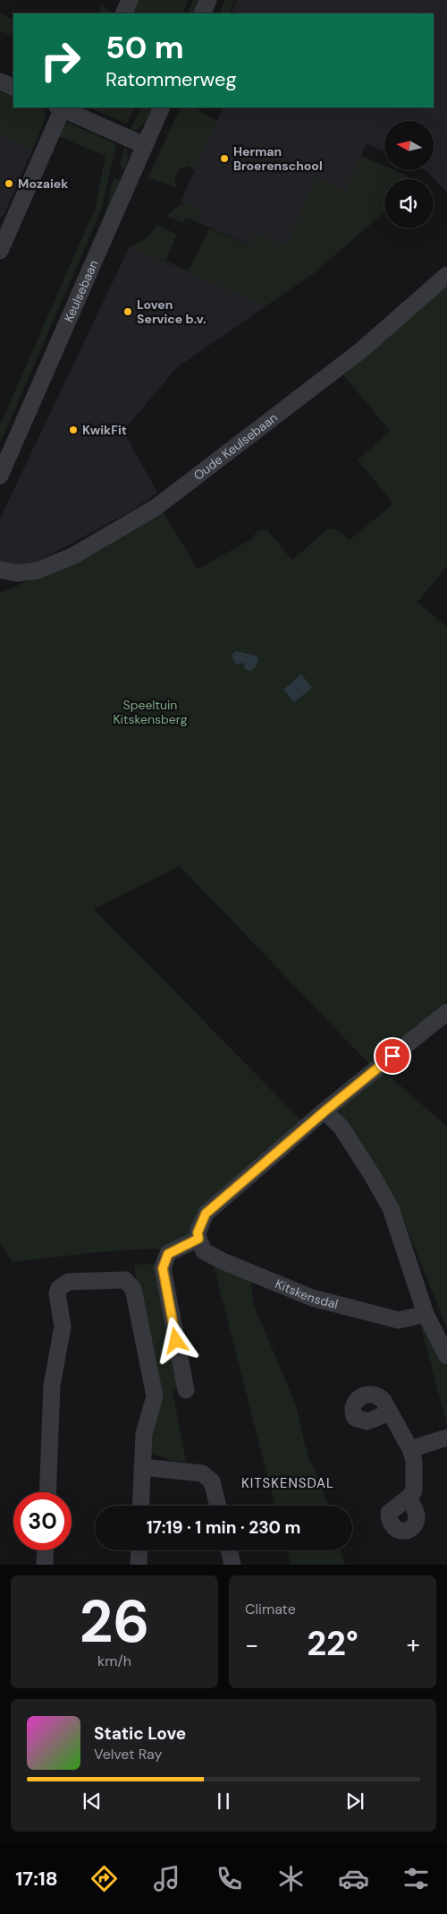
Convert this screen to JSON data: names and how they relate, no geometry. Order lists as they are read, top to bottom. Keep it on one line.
{"streets":{"street":["Keulsebaan","Oude Keulsebaan","Kitskensdal"]},"districts":["KITSKENSDAL"],"parks":["Speeltuin Kitskensberg"],"places":["Herman Broerenschool","Mozaiek","Loven Service b.v.","KwikFit"],"north":"left","page":{"turn":["50 m","Ratommerweg"],"limit":"30","trip":"17:19 · 1 min · 230 m","tile":[["26","km/h"],"Climate"],"heat":["−","22°","+"],"song":["Static Love","Velvet Ray"],"tabs":"17:18"}}
